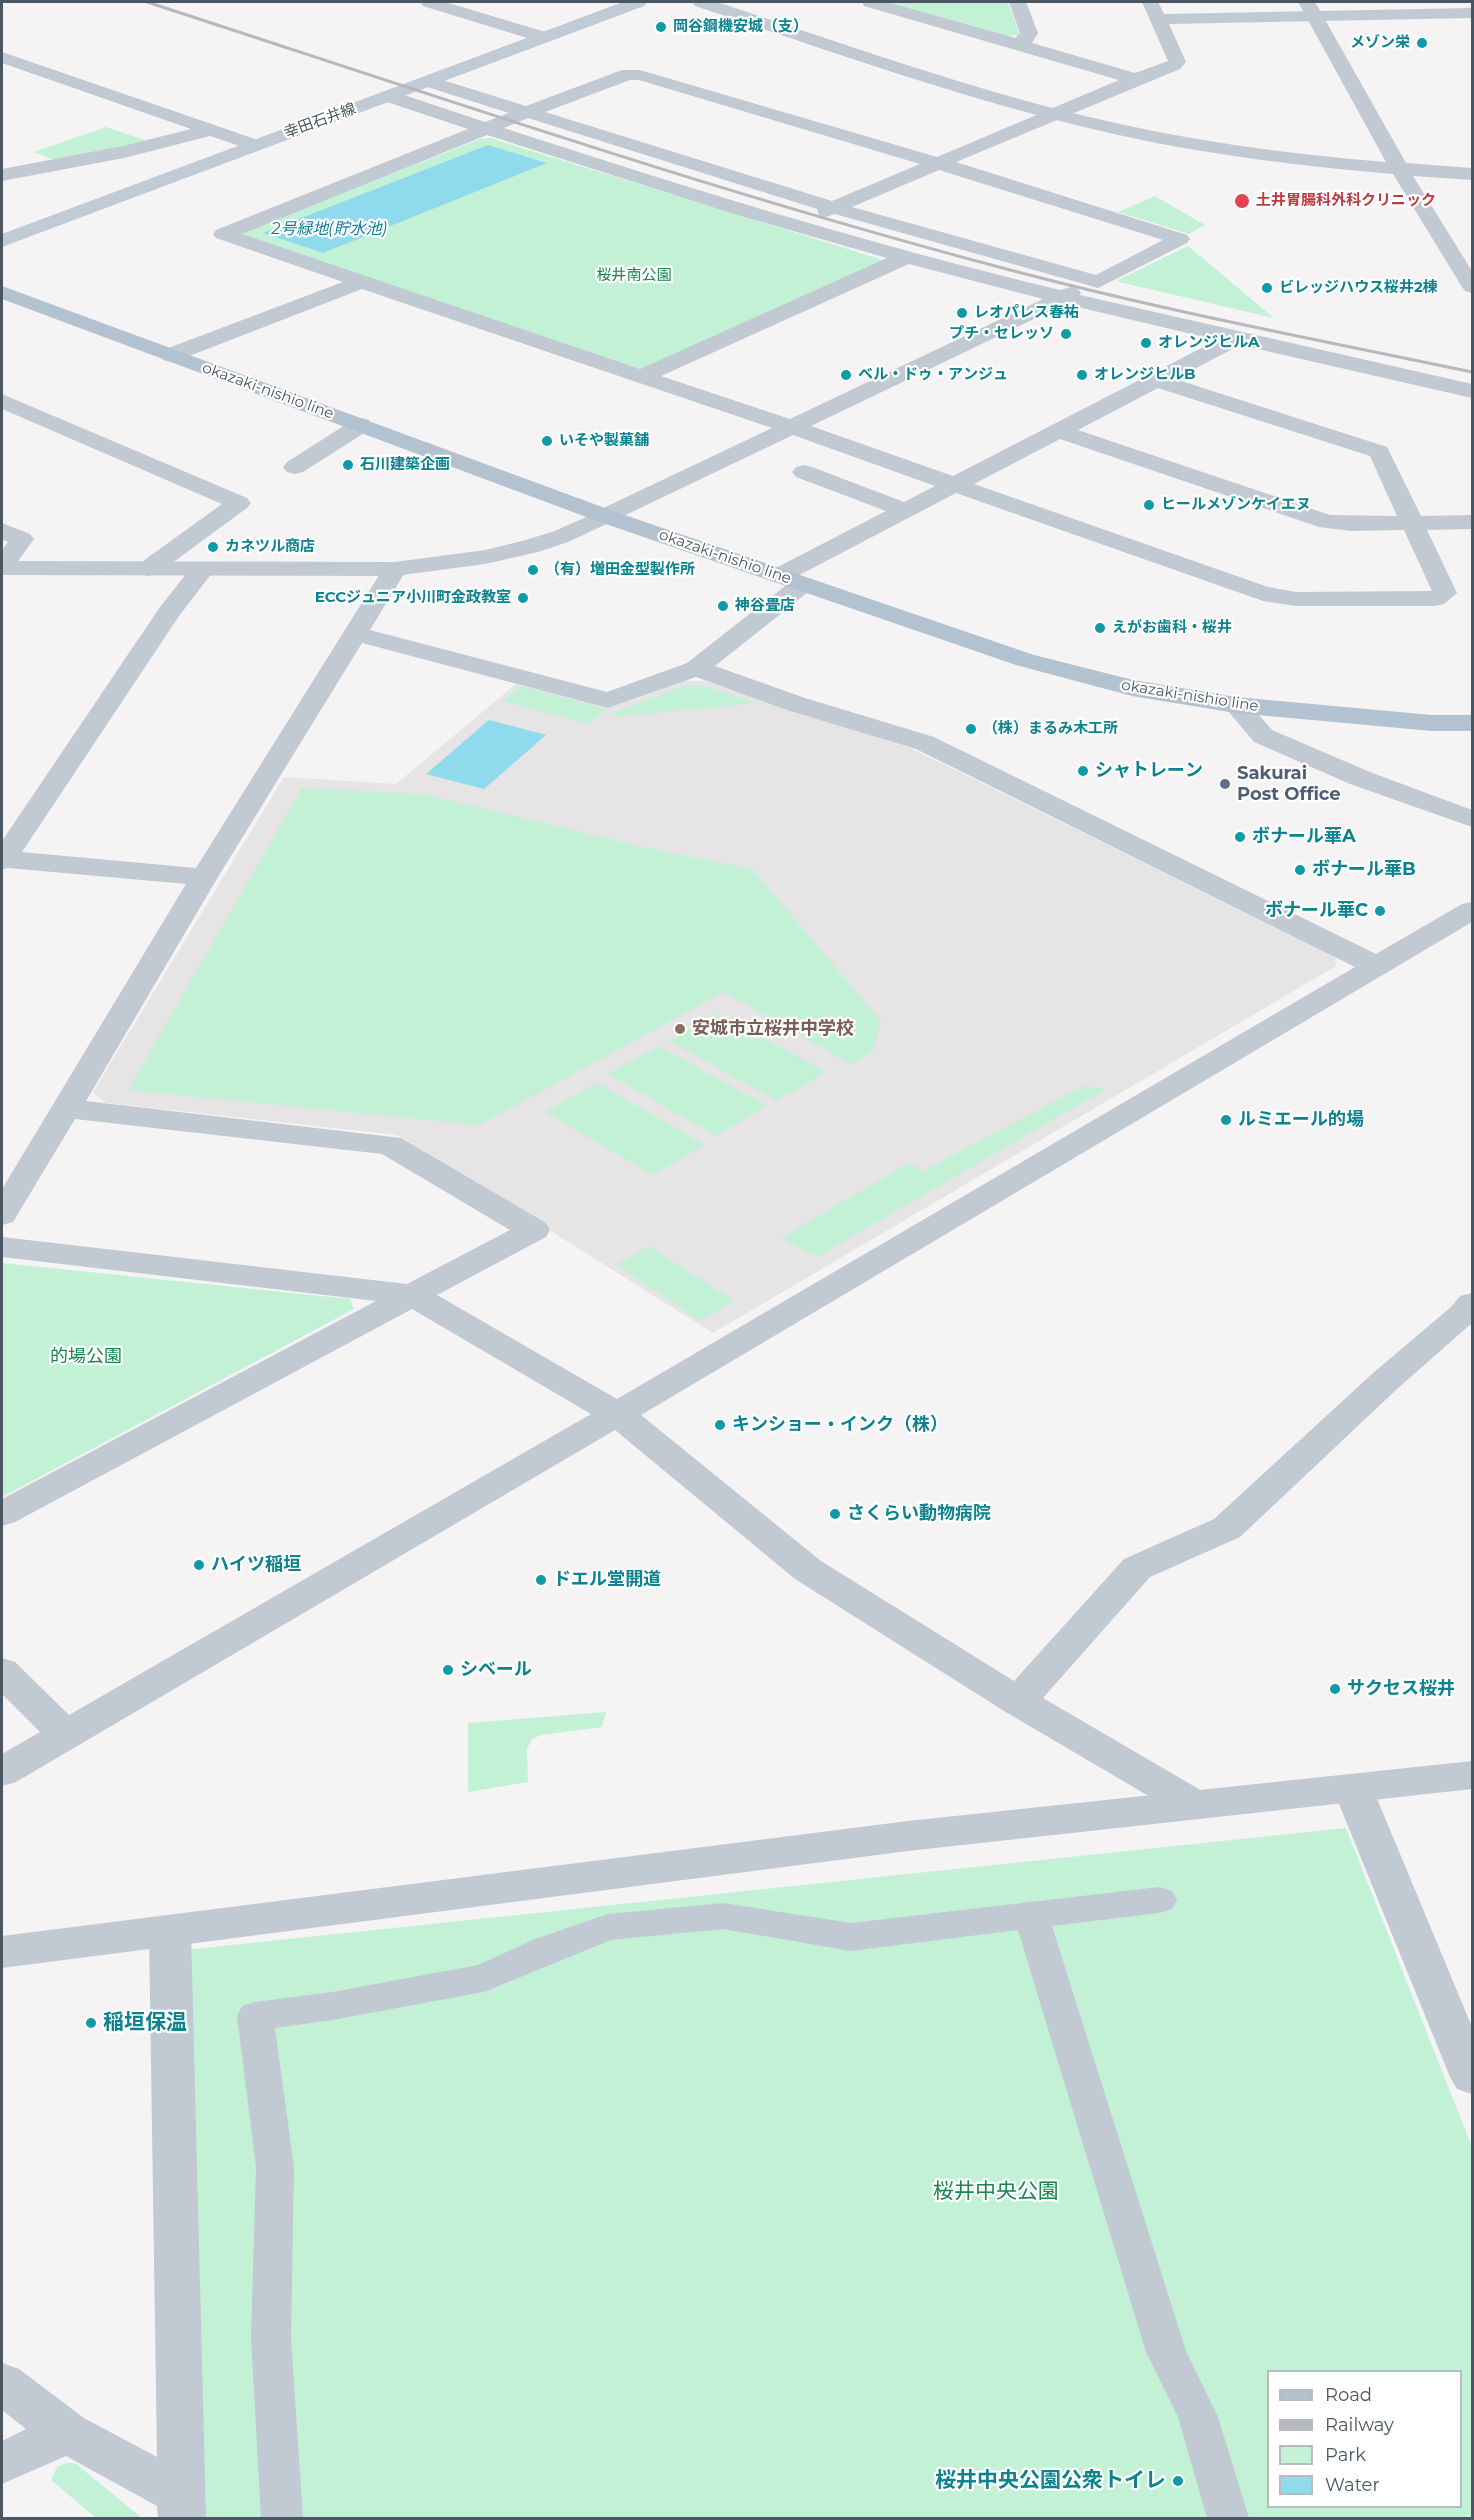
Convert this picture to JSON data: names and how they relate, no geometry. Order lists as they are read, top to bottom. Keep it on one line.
{"streets":{"main road":["幸田石井線","okazaki-nishio line"]},"water":["2号緑地(貯水池)"],"parks":["桜井南公園","的場公園","桜井中央公園"],"places":["岡谷鋼機安城（支）","メゾン栄","土井胃腸科外科クリニック","ビレッジハウス桜井2棟","レオパレス春祐","プチ・セレッソ","オレンジヒルA","ベル・ドゥ・アンジュ","オレンジヒルB","いそや製菓舗","石川建築企画","ヒールメゾンケイエヌ","カネツル商店","（有）増田金型製作所","ECCジュニア小川町金政教室","神谷畳店","えがお歯科・桜井","（株）まるみ木工所","シャトレーン","Sakurai Post Office","ボナール華A","ボナール華B","ボナール華C","安城市立桜井中学校","ルミエール的場","キンショー・インク（株）","さくらい動物病院","ハイツ稲垣","ドエル堂開道","シベール","サクセス桜井","稲垣保温","桜井中央公園公衆トイレ"],"legend":["Road","Railway","Park","Water"]}
